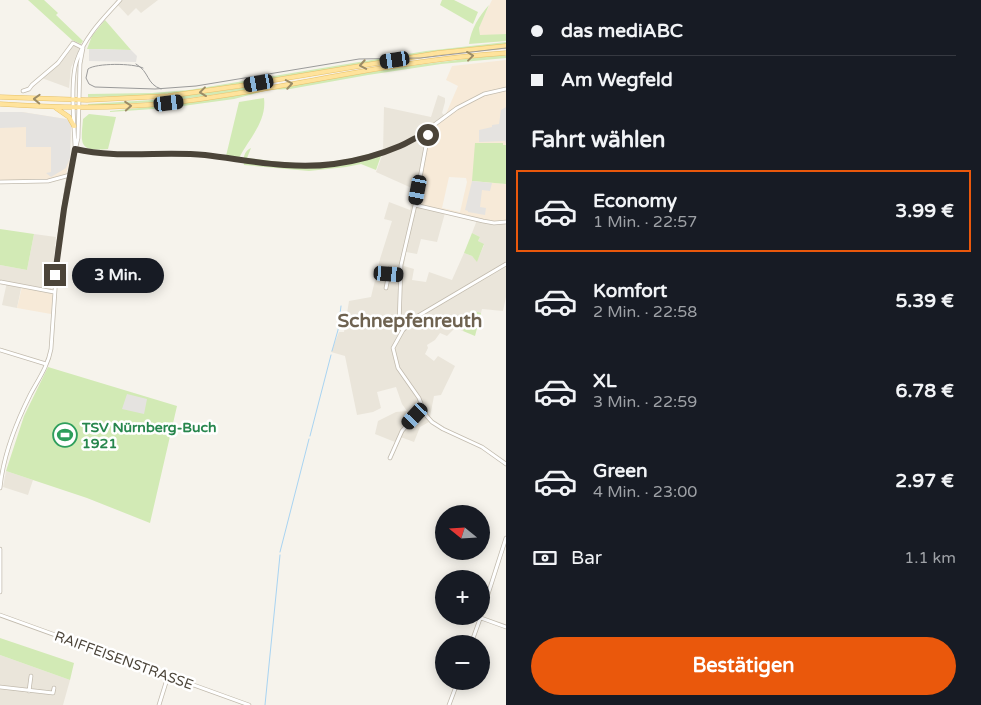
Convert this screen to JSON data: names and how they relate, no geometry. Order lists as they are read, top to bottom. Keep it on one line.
{"streets":{"street":["RAIFFEISENSTRASSE"]},"districts":["Schnepfenreuth"],"places":{"sports":["TSV Nürnberg-Buch 1921"]},"north":"left","page":{"banner":["das mediABC","Am Wegfeld"],"heading":"Fahrt wählen","list":[{"name":"Economy","note":"1 Min. · 22:57","value":"3.99 €"},{"name":"Komfort","note":"2 Min. · 22:58","value":"5.39 €"},{"name":"XL","note":"3 Min. · 22:59","value":"6.78 €"},{"name":"Green","note":"4 Min. · 23:00","value":"2.97 €"}],"bubble":"3 Min.","map_buttons":["+","−"],"pay":["Bar","1.1 km"],"buttons":"Bestätigen"}}
